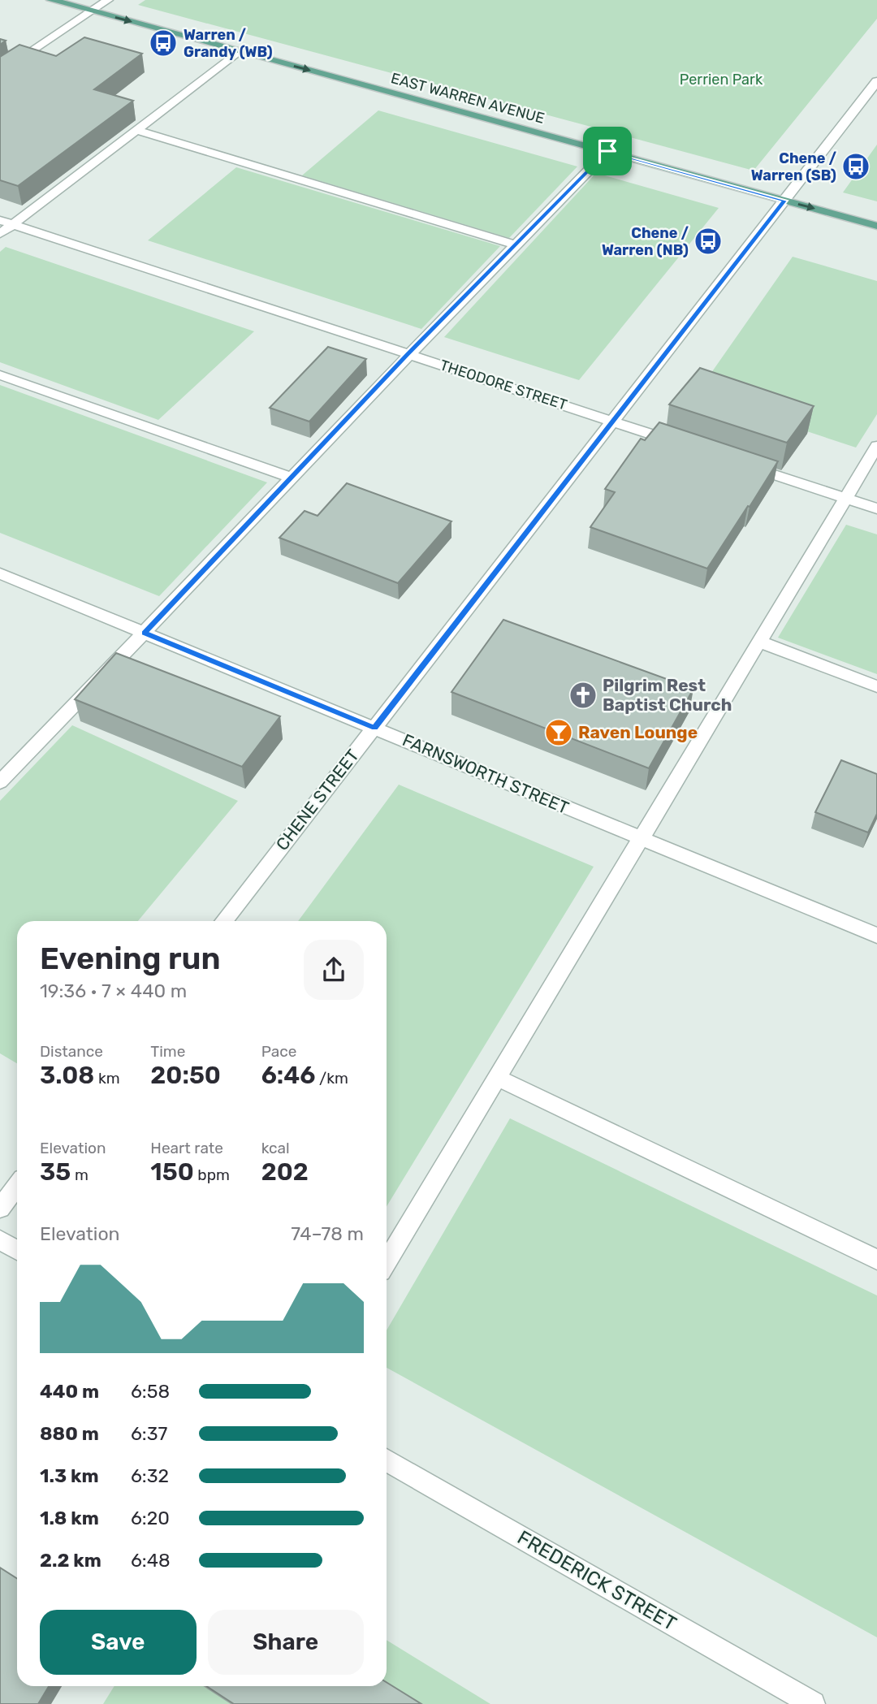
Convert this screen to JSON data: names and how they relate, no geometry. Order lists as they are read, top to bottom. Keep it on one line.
{"streets":{"main road":["EAST WARREN AVENUE"],"street":["THEODORE STREET","FARNSWORTH STREET","CHENE STREET","FREDERICK STREET"]},"crossings":[["EAST WARREN AVENUE","CHENE STREET"],["THEODORE STREET","CHENE STREET"],["FARNSWORTH STREET","CHENE STREET"]],"one_way":["EAST WARREN AVENUE"],"parks":["Perrien Park"],"places":{"bus stop":["Warren / Grandy (WB)","Chene / Warren (SB)","Chene / Warren (NB)"],"church":["Pilgrim Rest Baptist Church"],"bar":["Raven Lounge"]},"page":{"heading":["Evening run","19:36 · 7 × 440 m"],"stats":[["Distance","3.08 km"],["Time","20:50"],["Pace","6:46 /km"],["Elevation","35 m"],["Heart rate","150 bpm"],["kcal","202"]],"chart":["Elevation","74–78 m"],"list":[{"name":"440 m","note":"6:58"},{"name":"880 m","note":"6:37"},{"name":"1.3 km","note":"6:32"},{"name":"1.8 km","note":"6:20"},{"name":"2.2 km","note":"6:48"}],"buttons":["Save","Share"]}}
